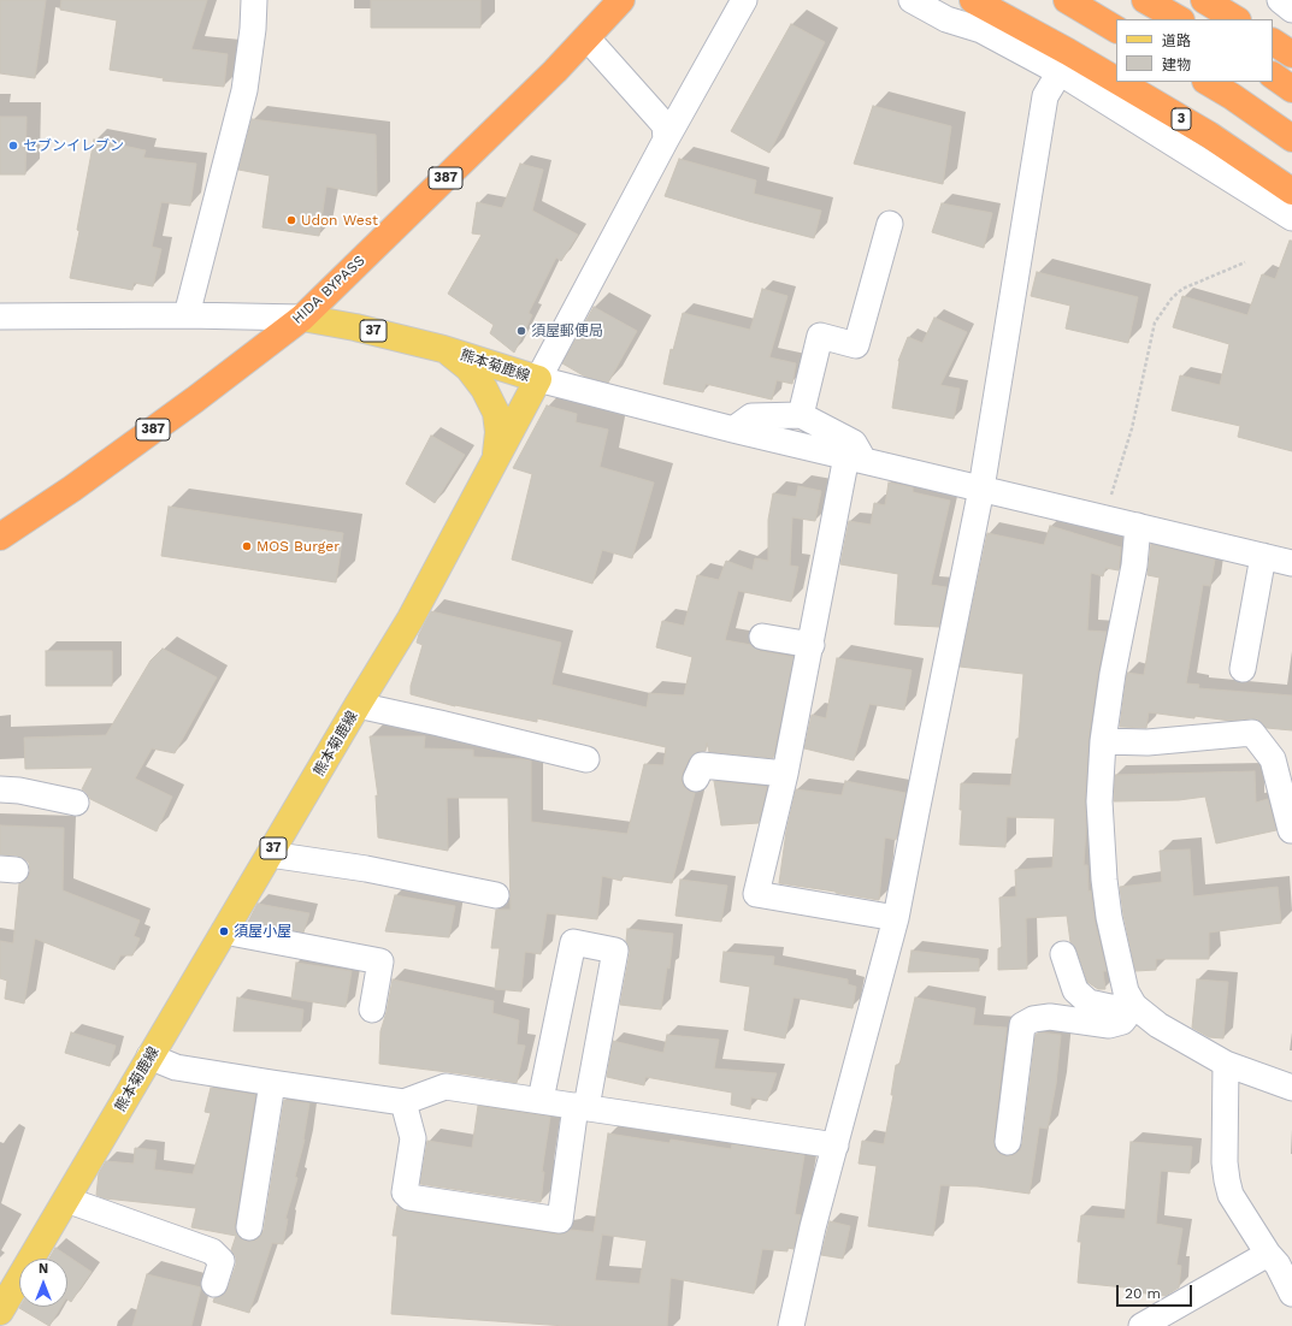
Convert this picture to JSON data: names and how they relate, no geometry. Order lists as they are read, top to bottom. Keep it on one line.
{"streets":{"highway":["3","387","HIDA BYPASS"],"main road":["37","熊本菊鹿線"]},"crossings":[["HIDA BYPASS","熊本菊鹿線"],["37","熊本菊鹿線"]],"places":["セブンイレブン","Udon West","須屋郵便局","MOS Burger","須屋小屋"],"legend":["道路","建物"],"scale_bar":"20 m","north":"top"}
